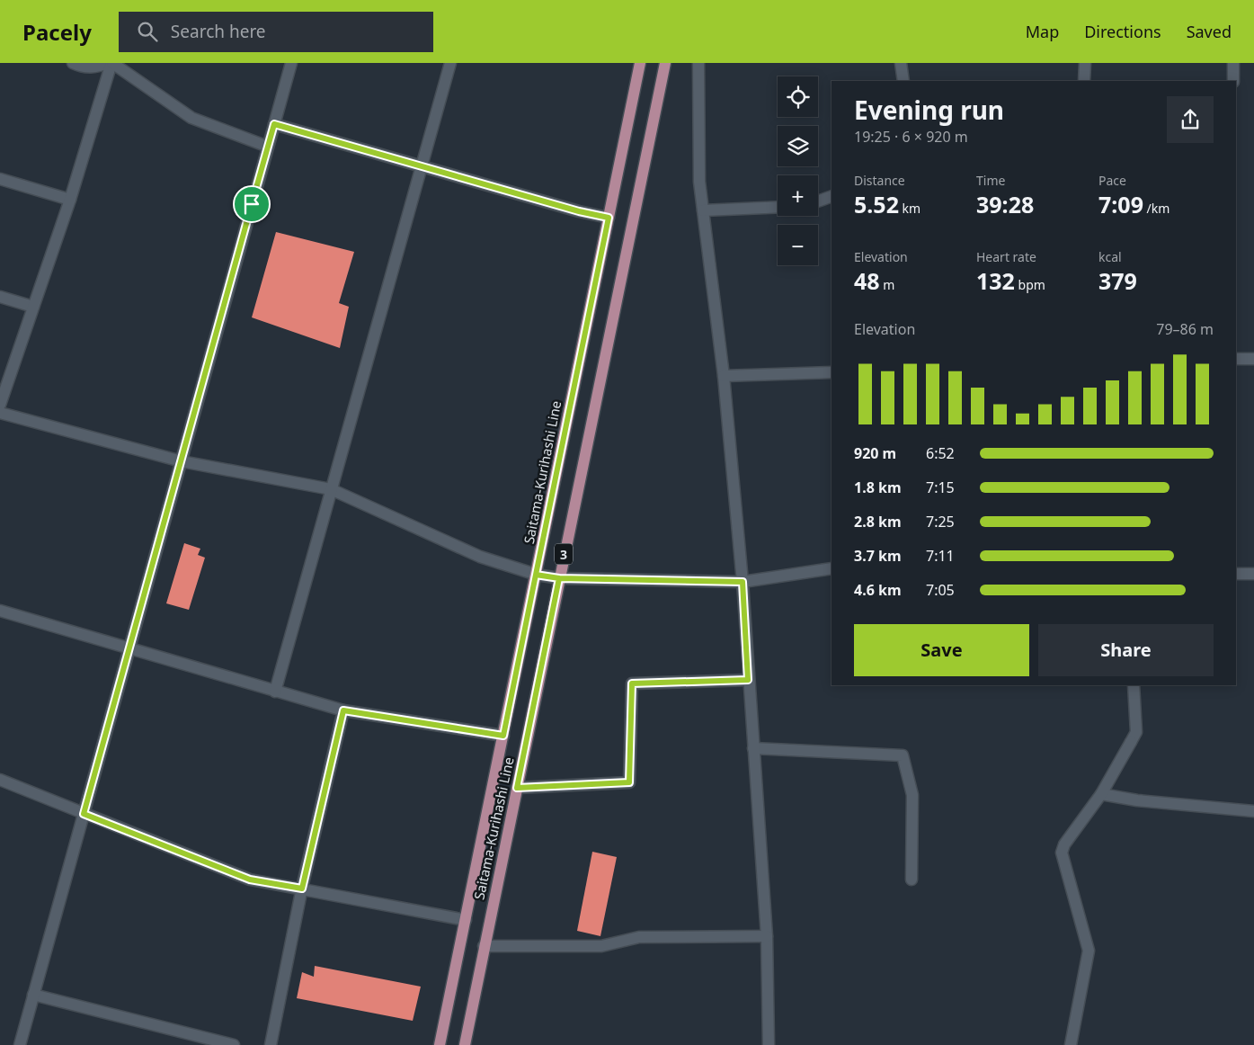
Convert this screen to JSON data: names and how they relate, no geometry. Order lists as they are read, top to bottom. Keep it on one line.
{"streets":{"main road":["Saitama-Kurihashi Line","3"]},"page":{"header":"Pacely","search":"Search here","nav":["Map","Directions","Saved"],"map_buttons":["+","−"],"heading":["Evening run","19:25 · 6 × 920 m"],"stats":[["Distance","5.52 km"],["Time","39:28"],["Pace","7:09 /km"],["Elevation","48 m"],["Heart rate","132 bpm"],["kcal","379"]],"chart":["Elevation","79–86 m"],"list":[{"name":"920 m","note":"6:52"},{"name":"1.8 km","note":"7:15"},{"name":"2.8 km","note":"7:25"},{"name":"3.7 km","note":"7:11"},{"name":"4.6 km","note":"7:05"}],"buttons":["Save","Share"]}}
